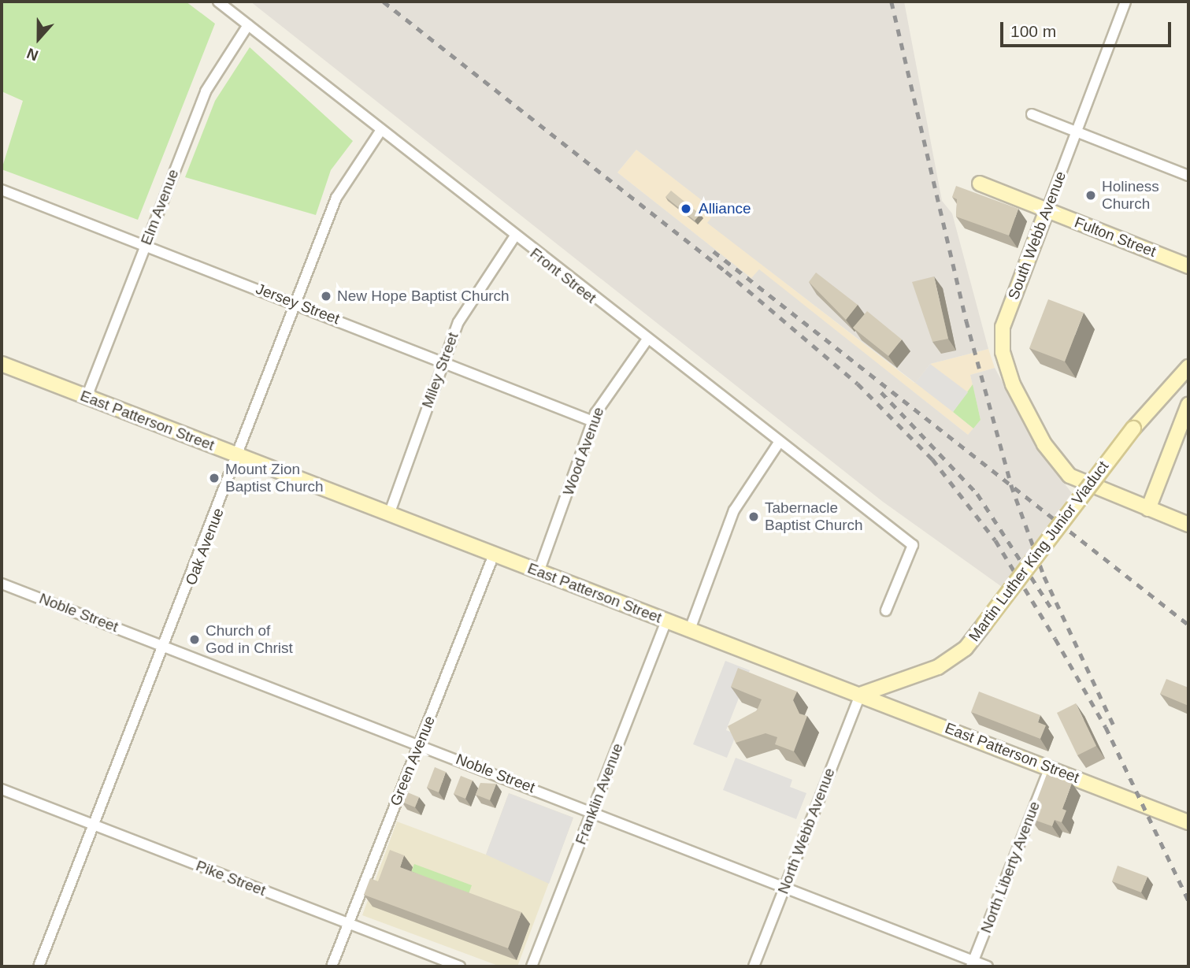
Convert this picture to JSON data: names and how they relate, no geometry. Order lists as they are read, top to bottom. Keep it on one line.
{"streets":{"street":["Elm Avenue","South Webb Avenue","Fulton Street","Front Street","Jersey Street","Miley Street","East Patterson Street","Wood Avenue","Oak Avenue","Martin Luther King Junior Viaduct","Noble Street","Green Avenue","Franklin Avenue","North Webb Avenue","North Liberty Avenue","Pike Street"]},"crossings":[["Elm Avenue","Front Street"],["Elm Avenue","Jersey Street"],["Elm Avenue","East Patterson Street"],["South Webb Avenue","Fulton Street"],["Front Street","Miley Street"],["Front Street","Wood Avenue"],["Front Street","Oak Avenue"],["Jersey Street","Miley Street"],["Jersey Street","Wood Avenue"],["Jersey Street","Oak Avenue"],["Miley Street","East Patterson Street"],["East Patterson Street","Wood Avenue"],["East Patterson Street","Oak Avenue"],["East Patterson Street","Martin Luther King Junior Viaduct"],["East Patterson Street","Green Avenue"],["East Patterson Street","Franklin Avenue"],["East Patterson Street","North Webb Avenue"],["East Patterson Street","North Liberty Avenue"],["Oak Avenue","Noble Street"],["Oak Avenue","Pike Street"],["Martin Luther King Junior Viaduct","North Webb Avenue"],["Noble Street","Green Avenue"],["Noble Street","Franklin Avenue"],["Noble Street","North Webb Avenue"],["Noble Street","North Liberty Avenue"],["Green Avenue","Pike Street"]],"places":["Holiness Church","Alliance","New Hope Baptist Church","Mount Zion Baptist Church","Tabernacle Baptist Church","Church of God in Christ"],"scale_bar":"100 m","north":"bottom"}
